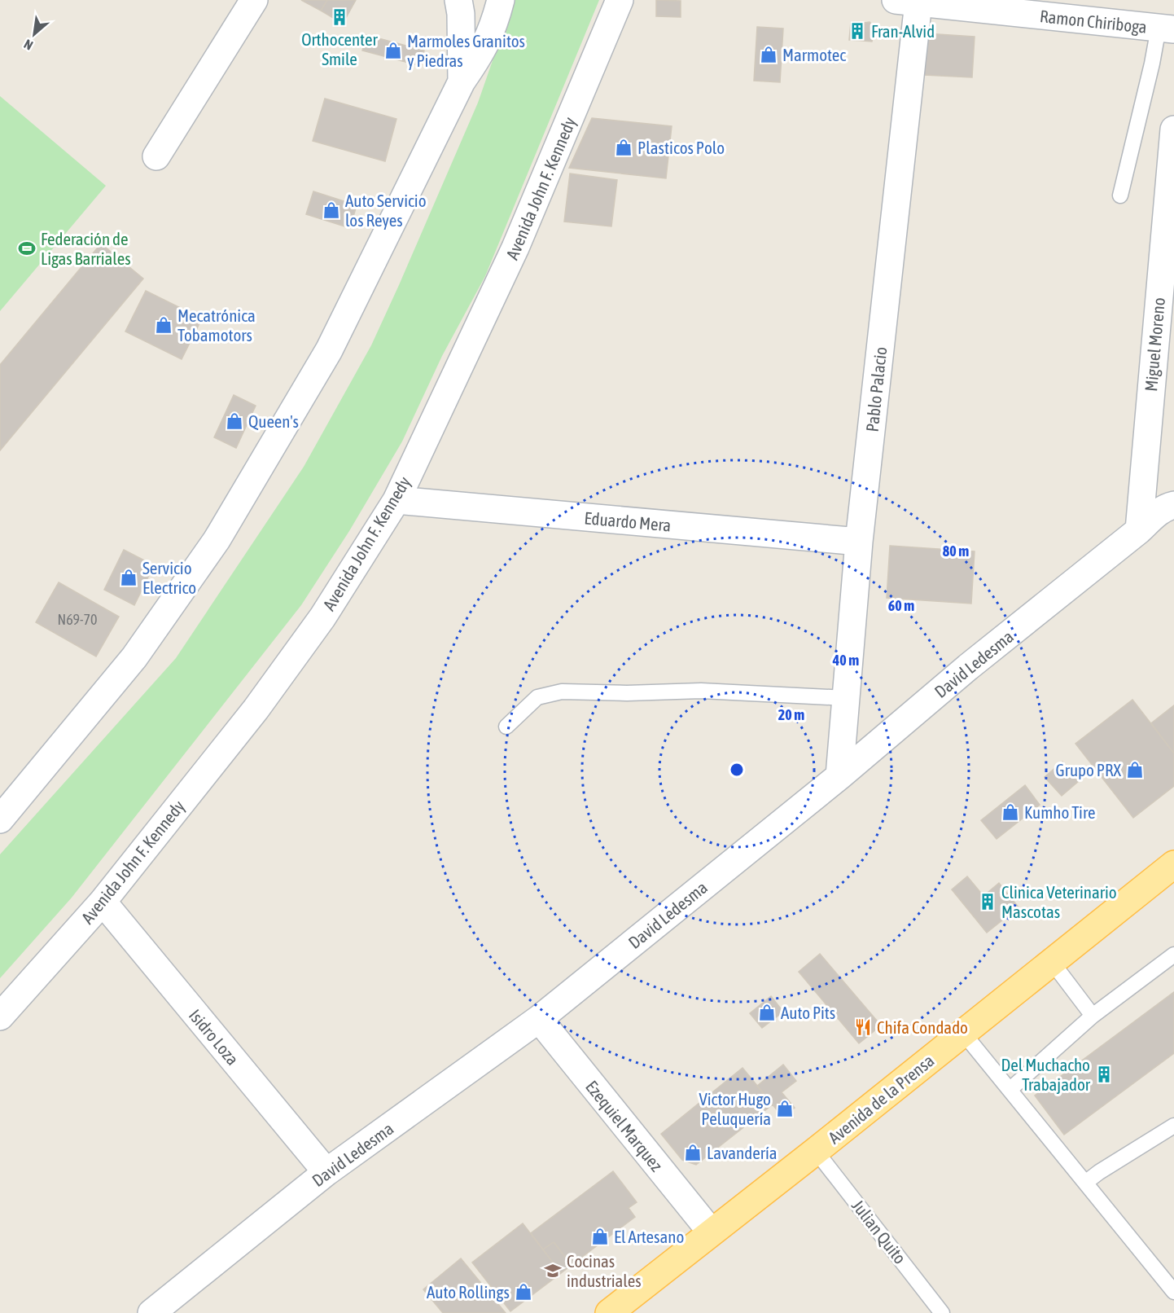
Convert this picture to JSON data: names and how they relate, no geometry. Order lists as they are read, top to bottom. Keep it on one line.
{"streets":{"main road":["Avenida de la Prensa"],"street":["Ramon Chiriboga","Avenida John F. Kennedy","Miguel Moreno","Pablo Palacio","Eduardo Mera","David Ledesma","Isidro Loza","Ezequiel Marquez"],"lane":["Julian Quito"]},"crossings":[["Ramon Chiriboga","Pablo Palacio"],["Avenida John F. Kennedy","Eduardo Mera"],["Avenida John F. Kennedy","Isidro Loza"],["Miguel Moreno","David Ledesma"],["Pablo Palacio","Eduardo Mera"],["Pablo Palacio","David Ledesma"],["David Ledesma","Isidro Loza"],["David Ledesma","Ezequiel Marquez"],["Avenida de la Prensa","Ezequiel Marquez"],["Avenida de la Prensa","Julian Quito"]],"places":{"building":["Orthocenter Smile","Fran-Alvid","Clinica Veterinario Mascotas","Del Muchacho Trabajador"],"shop":["Marmoles Granitos y Piedras","Marmotec","Plasticos Polo","Auto Servicio los Reyes","Mecatrónica Tobamotors","Queen's","Servicio Electrico","Grupo PRX","Kumho Tire","Auto Pits","Victor Hugo Peluquería","Lavandería","El Artesano","Auto Rollings"],"sports":["Federación de Ligas Barriales"],"restaurant":["Chifa Condado"],"school or university":["Cocinas industriales"]},"house_numbers":["N69-70"],"north":"bottom left","rings":["80 m","60 m","40 m","20 m"]}
